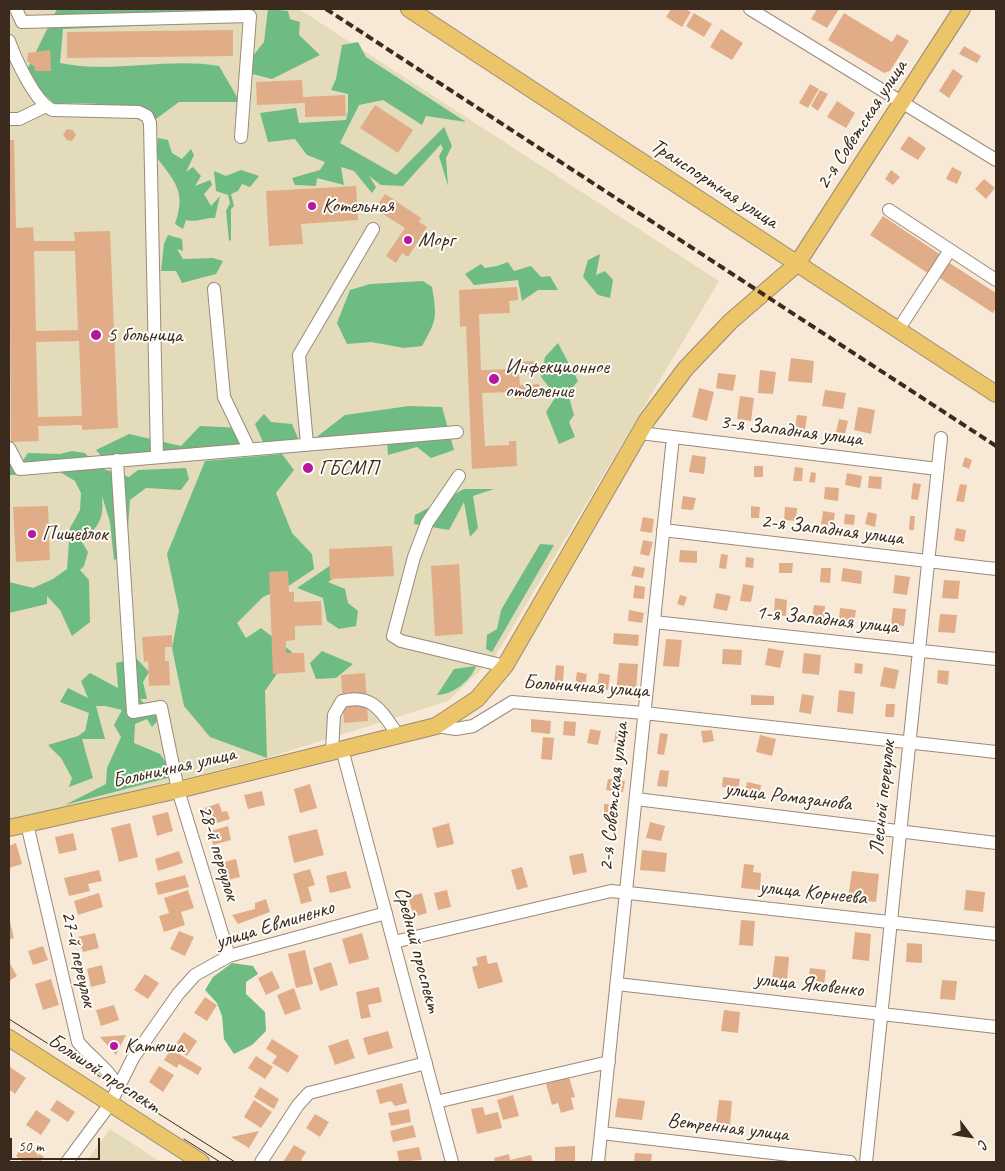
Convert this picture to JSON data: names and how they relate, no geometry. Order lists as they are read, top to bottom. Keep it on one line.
{"streets":{"main road":["2-я Советская улица","Транспортная улица","Больничная улица","Большой проспект"],"street":["3-я Западная улица","2-я Западная улица","1-я Западная улица","улица Ромазанова","Лесной переулок","28-й переулок","улица Корнеева","улица Евминенко","Средний проспект","27-й переулок","улица Яковенко","Ветренная улица"]},"crossings":[["2-я Советская улица","Транспортная улица"],["2-я Советская улица","3-я Западная улица"],["2-я Советская улица","2-я Западная улица"],["2-я Советская улица","1-я Западная улица"],["2-я Советская улица","Больничная улица"],["2-я Советская улица","улица Ромазанова"],["2-я Советская улица","улица Корнеева"],["2-я Советская улица","улица Яковенко"],["2-я Советская улица","Ветренная улица"],["3-я Западная улица","Лесной переулок"],["2-я Западная улица","Лесной переулок"],["1-я Западная улица","Лесной переулок"],["Больничная улица","Лесной переулок"],["Больничная улица","28-й переулок"],["Больничная улица","Средний проспект"],["Больничная улица","27-й переулок"],["улица Ромазанова","Лесной переулок"],["Лесной переулок","улица Корнеева"],["Лесной переулок","улица Яковенко"],["28-й переулок","улица Евминенко"],["улица Евминенко","Средний проспект"],["улица Евминенко","27-й переулок"],["улица Евминенко","Большой проспект"]],"places":["Котельная","Морг","5 больница","Инфекционное отделение","ГБСМП","Пищеблок","Катюша"],"scale_bar":"50 m","north":"bottom right"}
